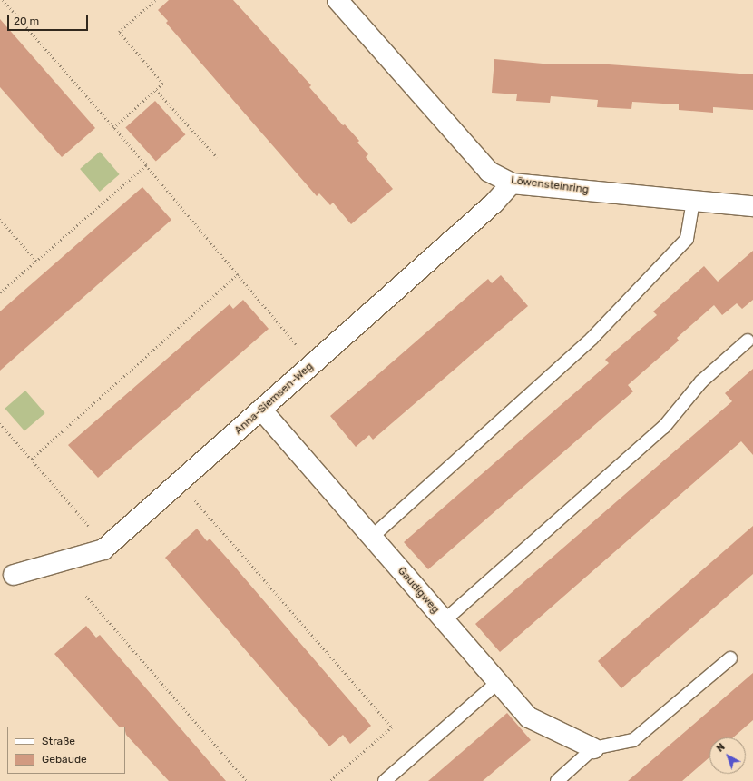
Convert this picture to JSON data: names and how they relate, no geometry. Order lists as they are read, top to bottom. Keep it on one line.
{"streets":{"street":["Löwensteinring","Anna-Siemsen-Weg","Gaudigweg"]},"crossings":[["Löwensteinring","Anna-Siemsen-Weg"],["Anna-Siemsen-Weg","Gaudigweg"]],"legend":["Straße","Gebäude"],"scale_bar":"20 m","north":"top left"}
